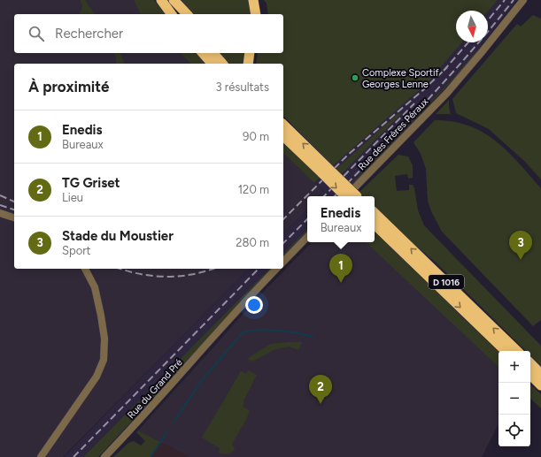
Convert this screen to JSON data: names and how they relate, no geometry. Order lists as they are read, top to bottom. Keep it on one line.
{"streets":{"highway":["D 1016"],"street":["Rue des Frères Péraux","Rue du Grand Pré"]},"places":["Complexe Sportif Georges Lenne"],"north":"bottom","page":{"search":"Rechercher","heading":["À proximité","3 résultats"],"list":[{"mark":"1","name":"Enedis","note":"Bureaux","value":"90 m"},{"mark":"2","name":"TG Griset","note":"Lieu","value":"120 m"},{"mark":"3","name":"Stade du Moustier","note":"Sport","value":"280 m"}],"popup":["Enedis","Bureaux"],"pins":["3","1","2"],"map_buttons":["+","−"]}}
